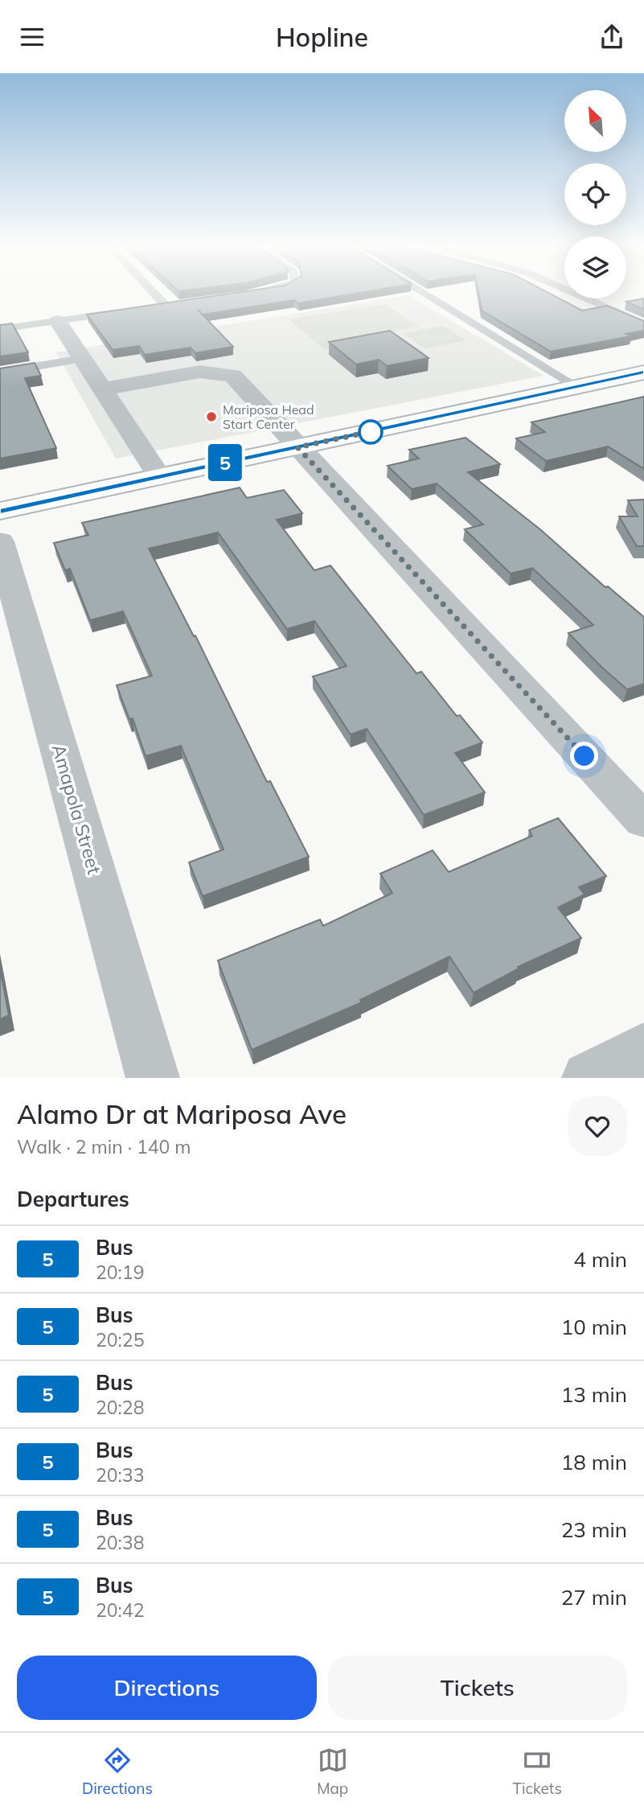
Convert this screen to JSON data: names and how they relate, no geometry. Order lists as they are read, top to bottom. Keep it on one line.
{"streets":{"street":["Amapola Street"]},"places":["Mariposa Head Start Center"],"lines":["bus line 5"],"north":"top left","page":{"header":"Hopline","on_map":"5","heading":[["Alamo Dr at Mariposa Ave","Walk · 2 min · 140 m"],"Departures"],"list":[{"mark":"5","name":"Bus","note":"20:19","value":"4 min"},{"mark":"5","name":"Bus","note":"20:25","value":"10 min"},{"mark":"5","name":"Bus","note":"20:28","value":"13 min"},{"mark":"5","name":"Bus","note":"20:33","value":"18 min"},{"mark":"5","name":"Bus","note":"20:38","value":"23 min"},{"mark":"5","name":"Bus","note":"20:42","value":"27 min"}],"buttons":["Directions","Tickets"],"tabs":["Directions","Map","Tickets"]}}
